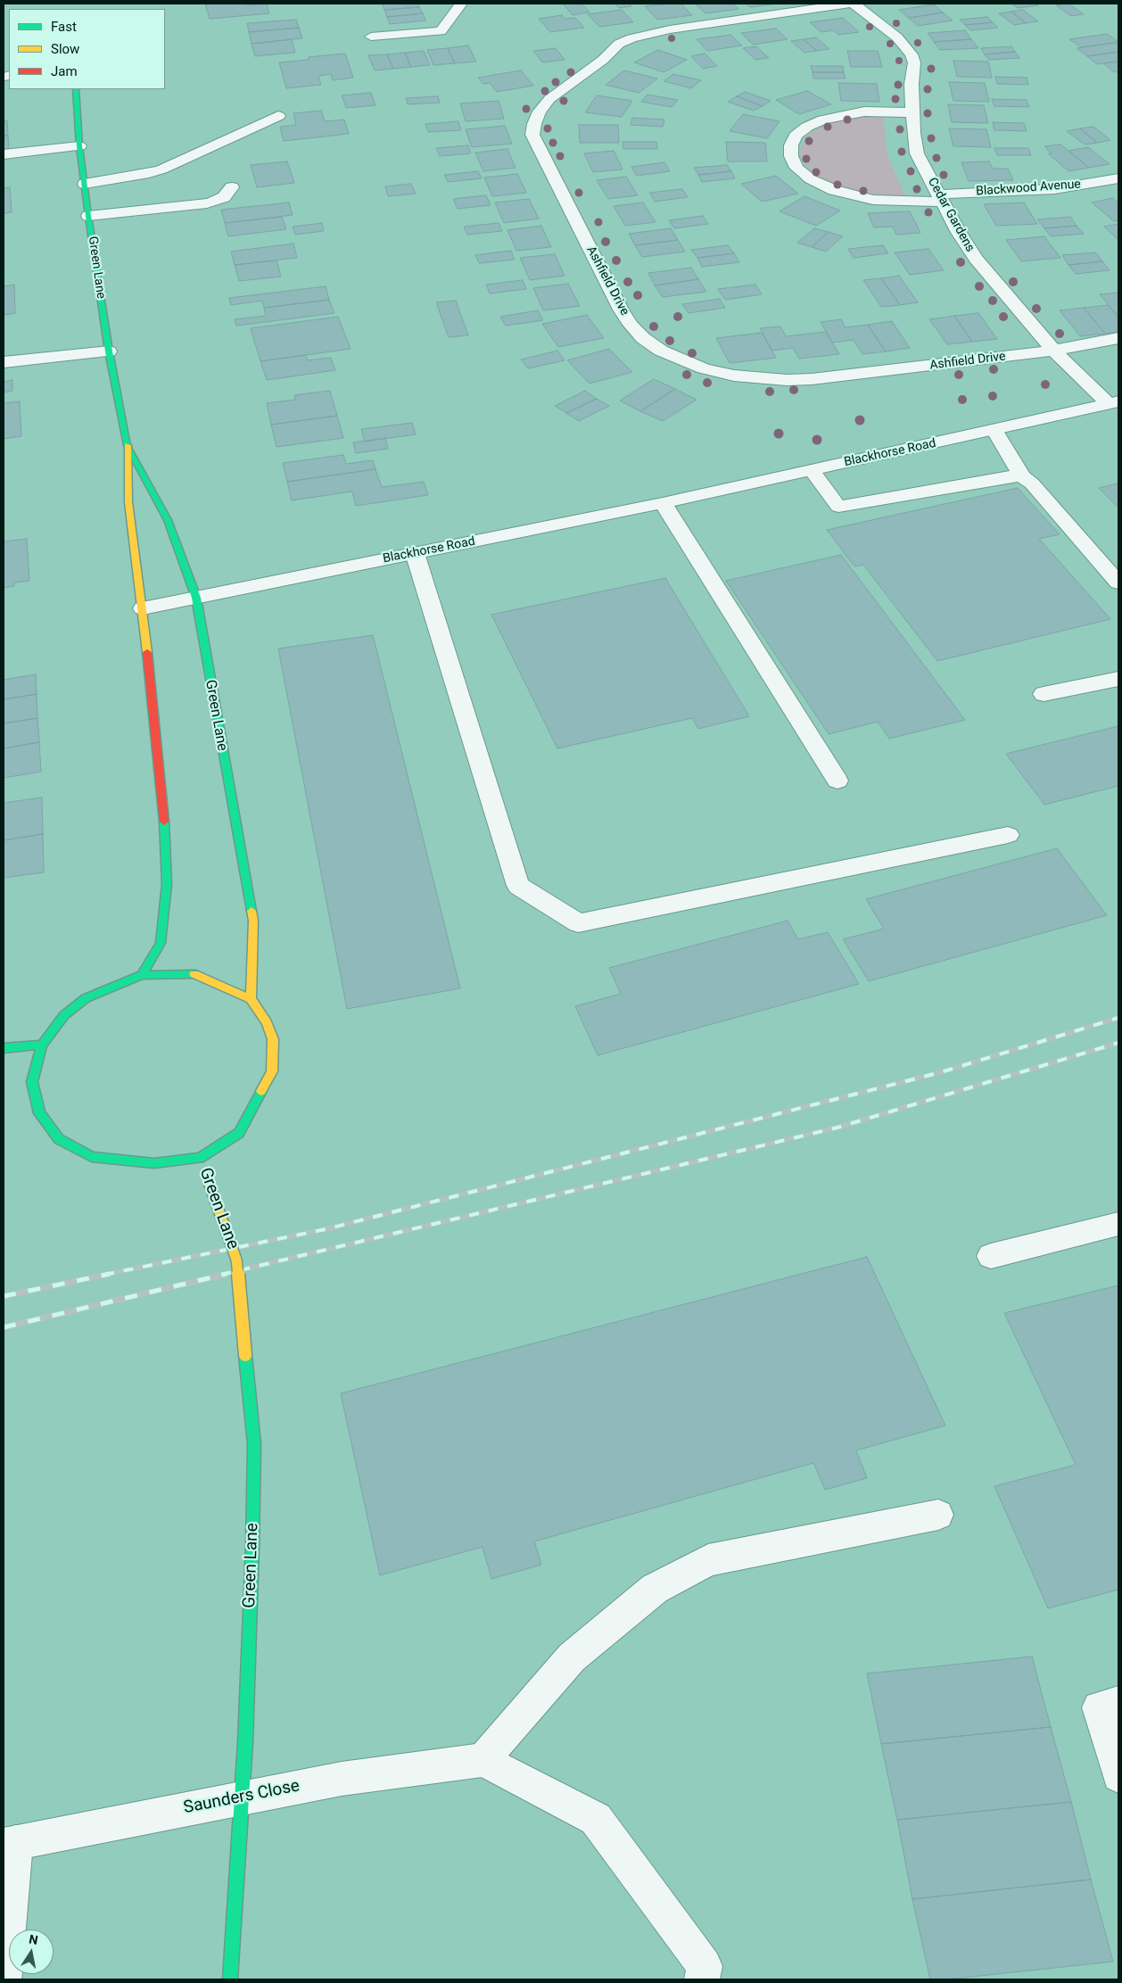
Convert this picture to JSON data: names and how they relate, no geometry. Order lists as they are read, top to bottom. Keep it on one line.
{"streets":{"street":["Blackwood Avenue","Cedar Gardens","Green Lane","Ashfield Drive","Blackhorse Road","Saunders Close"]},"crossings":[["Blackwood Avenue","Cedar Gardens"],["Cedar Gardens","Ashfield Drive"],["Cedar Gardens","Blackhorse Road"],["Green Lane","Blackhorse Road"],["Green Lane","Saunders Close"]],"legend":["Fast","Slow","Jam"],"north":"top"}
